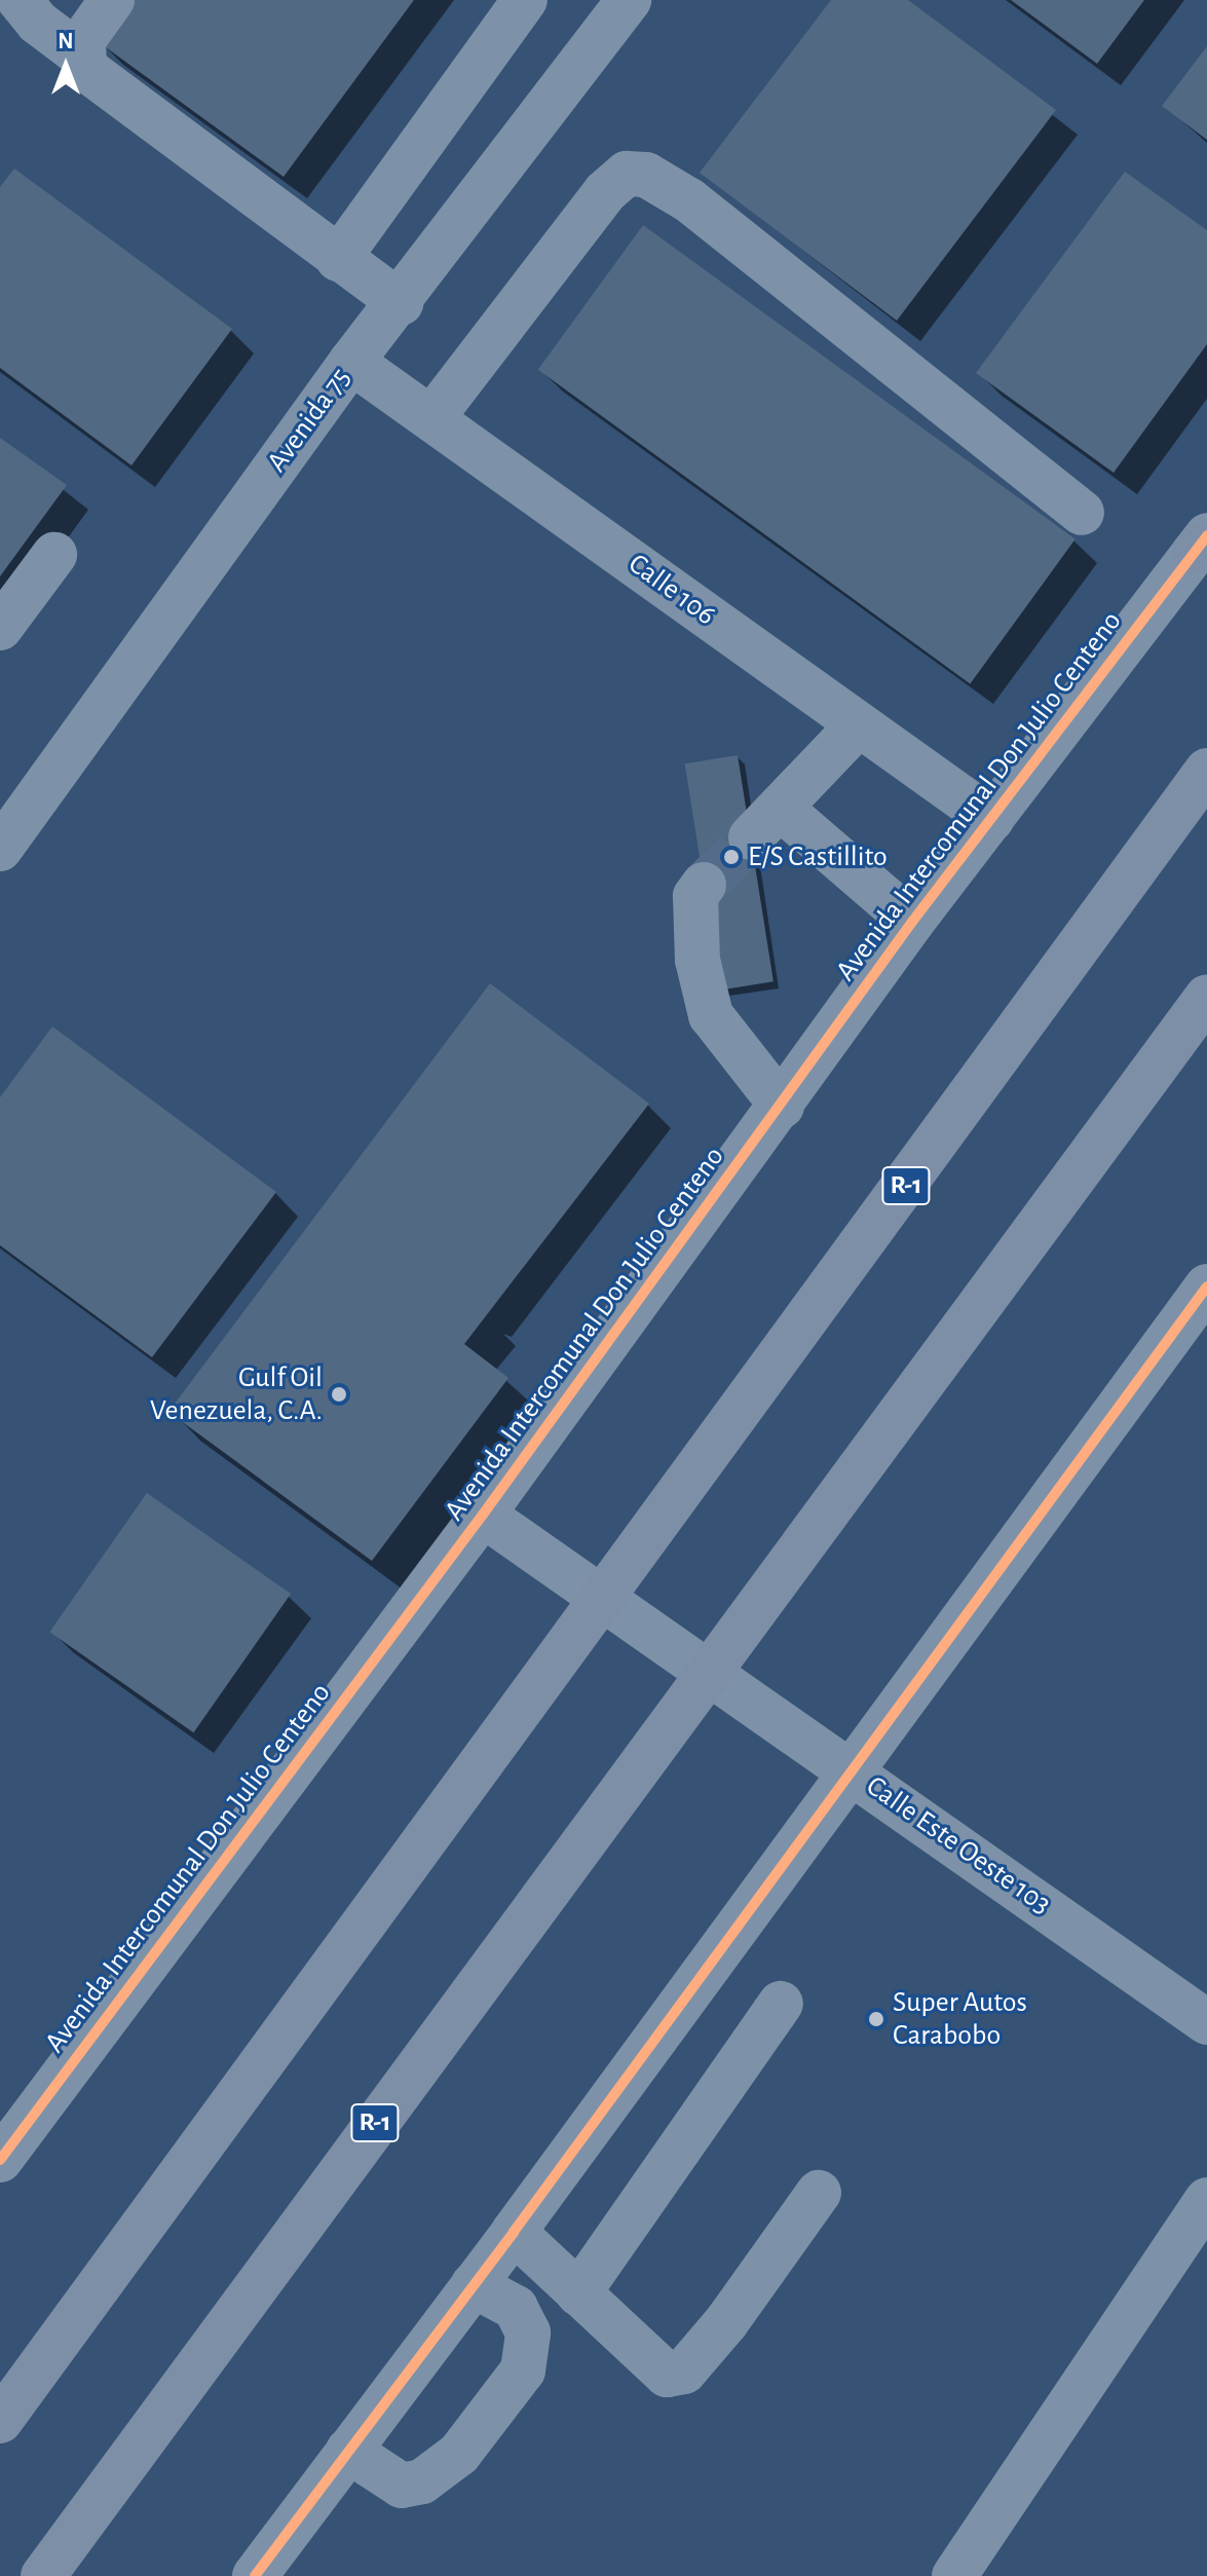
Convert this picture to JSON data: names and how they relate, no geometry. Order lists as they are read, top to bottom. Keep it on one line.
{"streets":{"main road":["R-1"],"street":["Avenida 75","Calle 106","Avenida Intercomunal Don Julio Centeno","Calle Este Oeste 103"]},"crossings":[["Avenida 75","Calle 106"],["Calle 106","Avenida Intercomunal Don Julio Centeno"],["Avenida Intercomunal Don Julio Centeno","Calle Este Oeste 103"],["R-1","Calle Este Oeste 103"]],"places":["E/S Castillito","Gulf Oil Venezuela, C.A.","Super Autos Carabobo"],"north":"top"}
